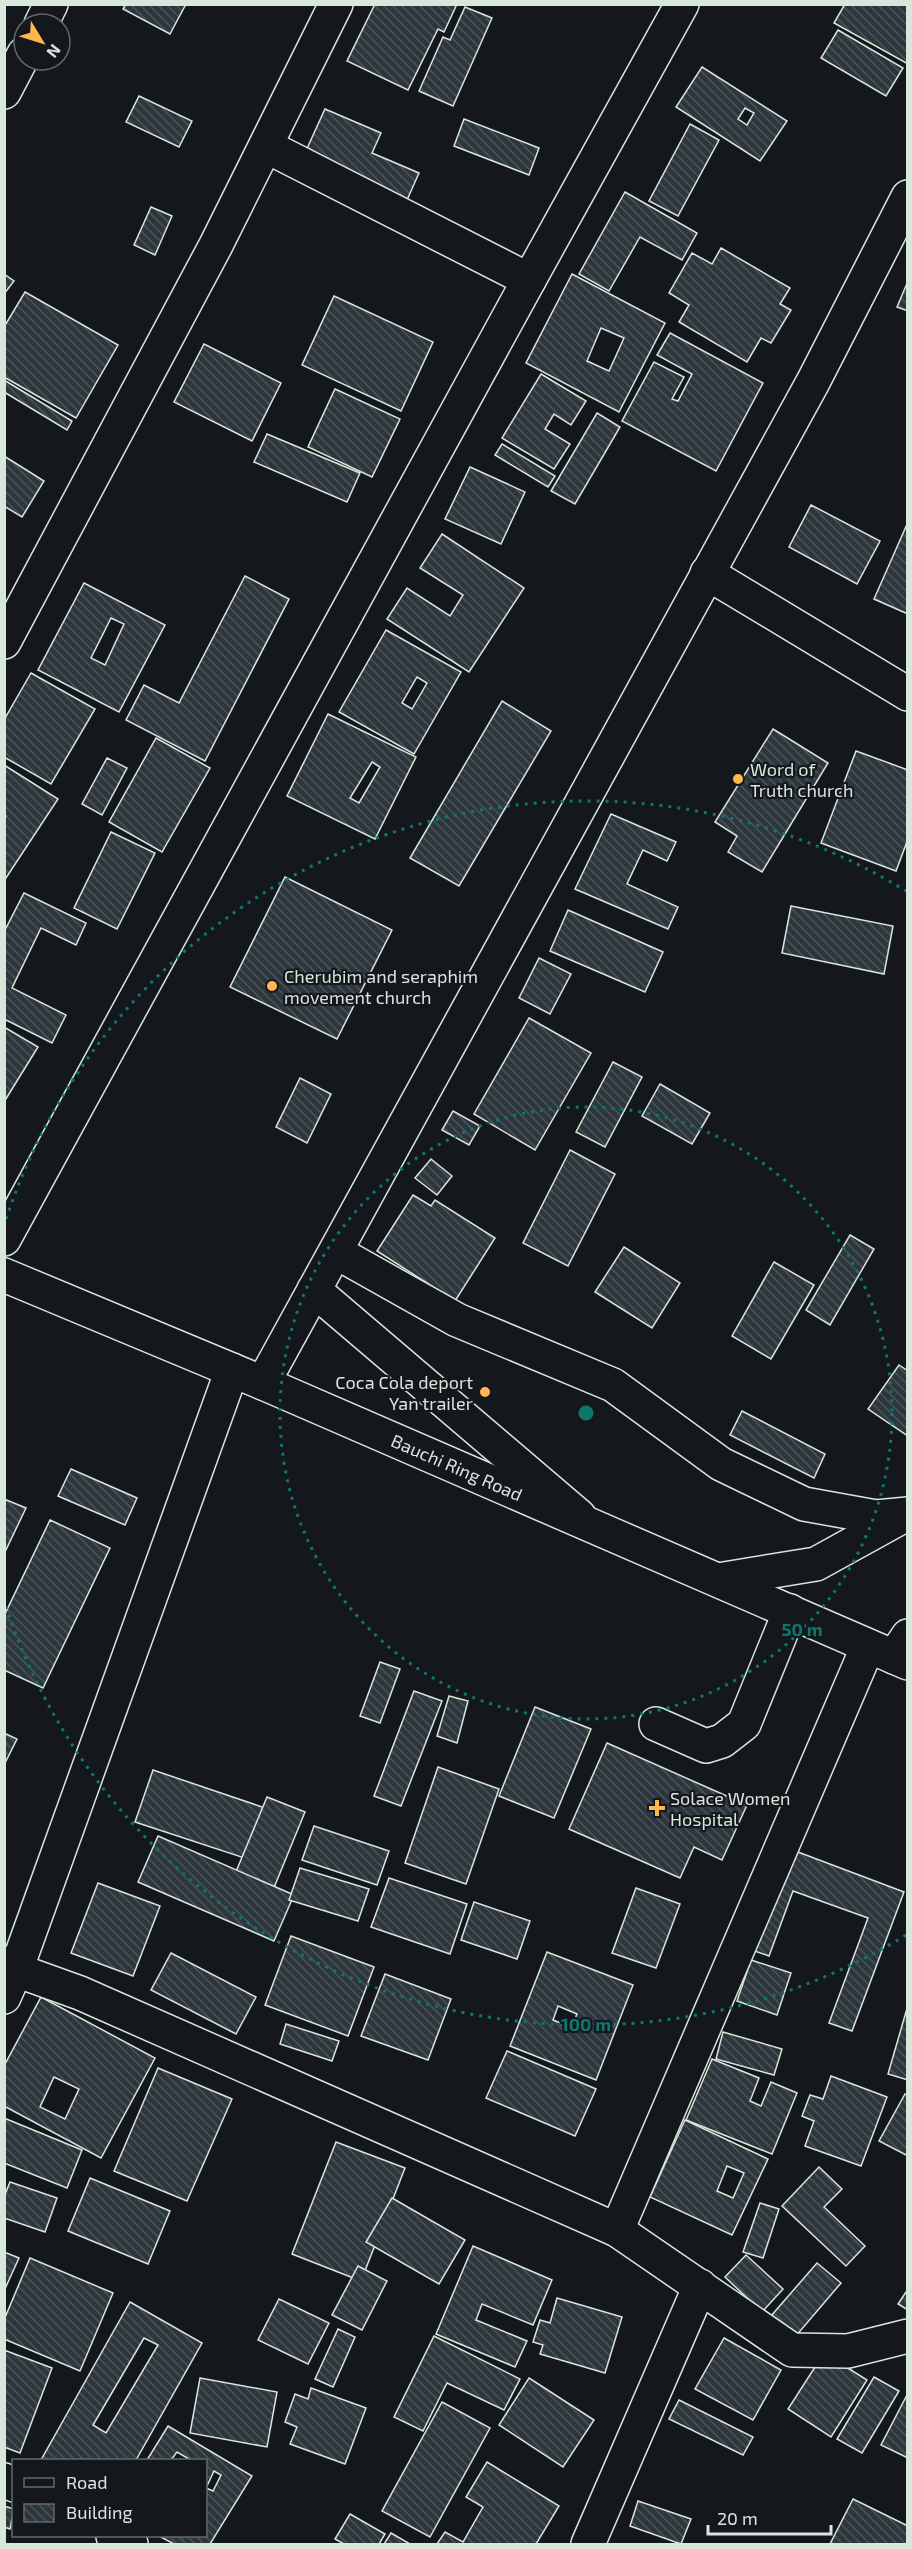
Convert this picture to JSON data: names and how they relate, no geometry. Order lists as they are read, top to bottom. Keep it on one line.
{"streets":{"street":["Bauchi Ring Road"]},"places":{"other":["Word of Truth church","Cherubim and seraphim movement church","Coca Cola deport Yan trailer"],"health":["Solace Women Hospital"]},"legend":["Road","Building"],"scale_bar":"20 m","north":"bottom right","rings":["50 m","100 m"]}
